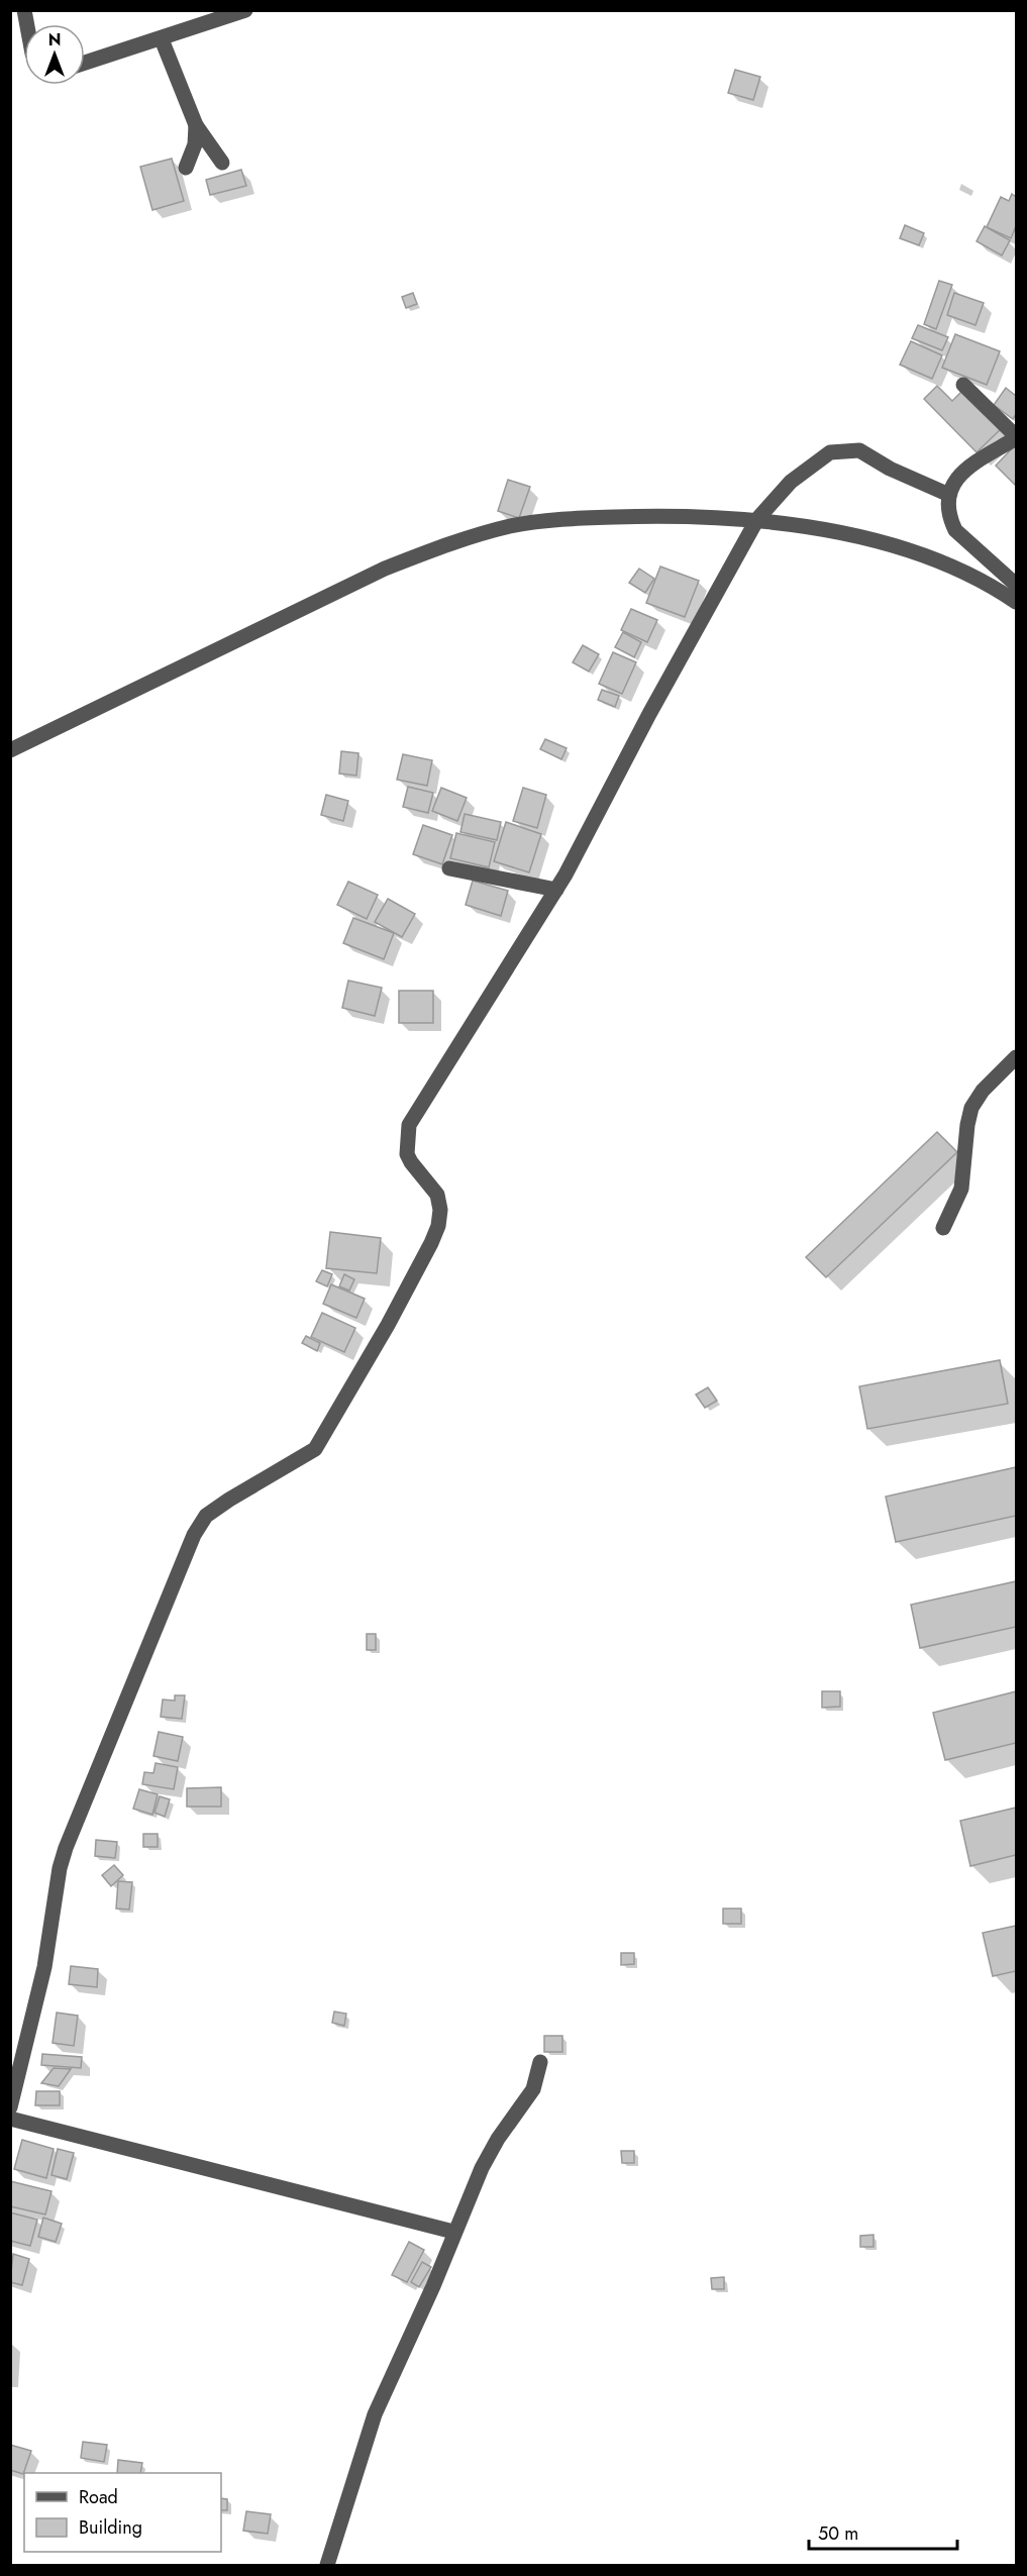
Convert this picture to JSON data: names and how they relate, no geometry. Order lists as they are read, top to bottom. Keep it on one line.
{"legend":["Road","Building"],"scale_bar":"50 m","north":"top"}
